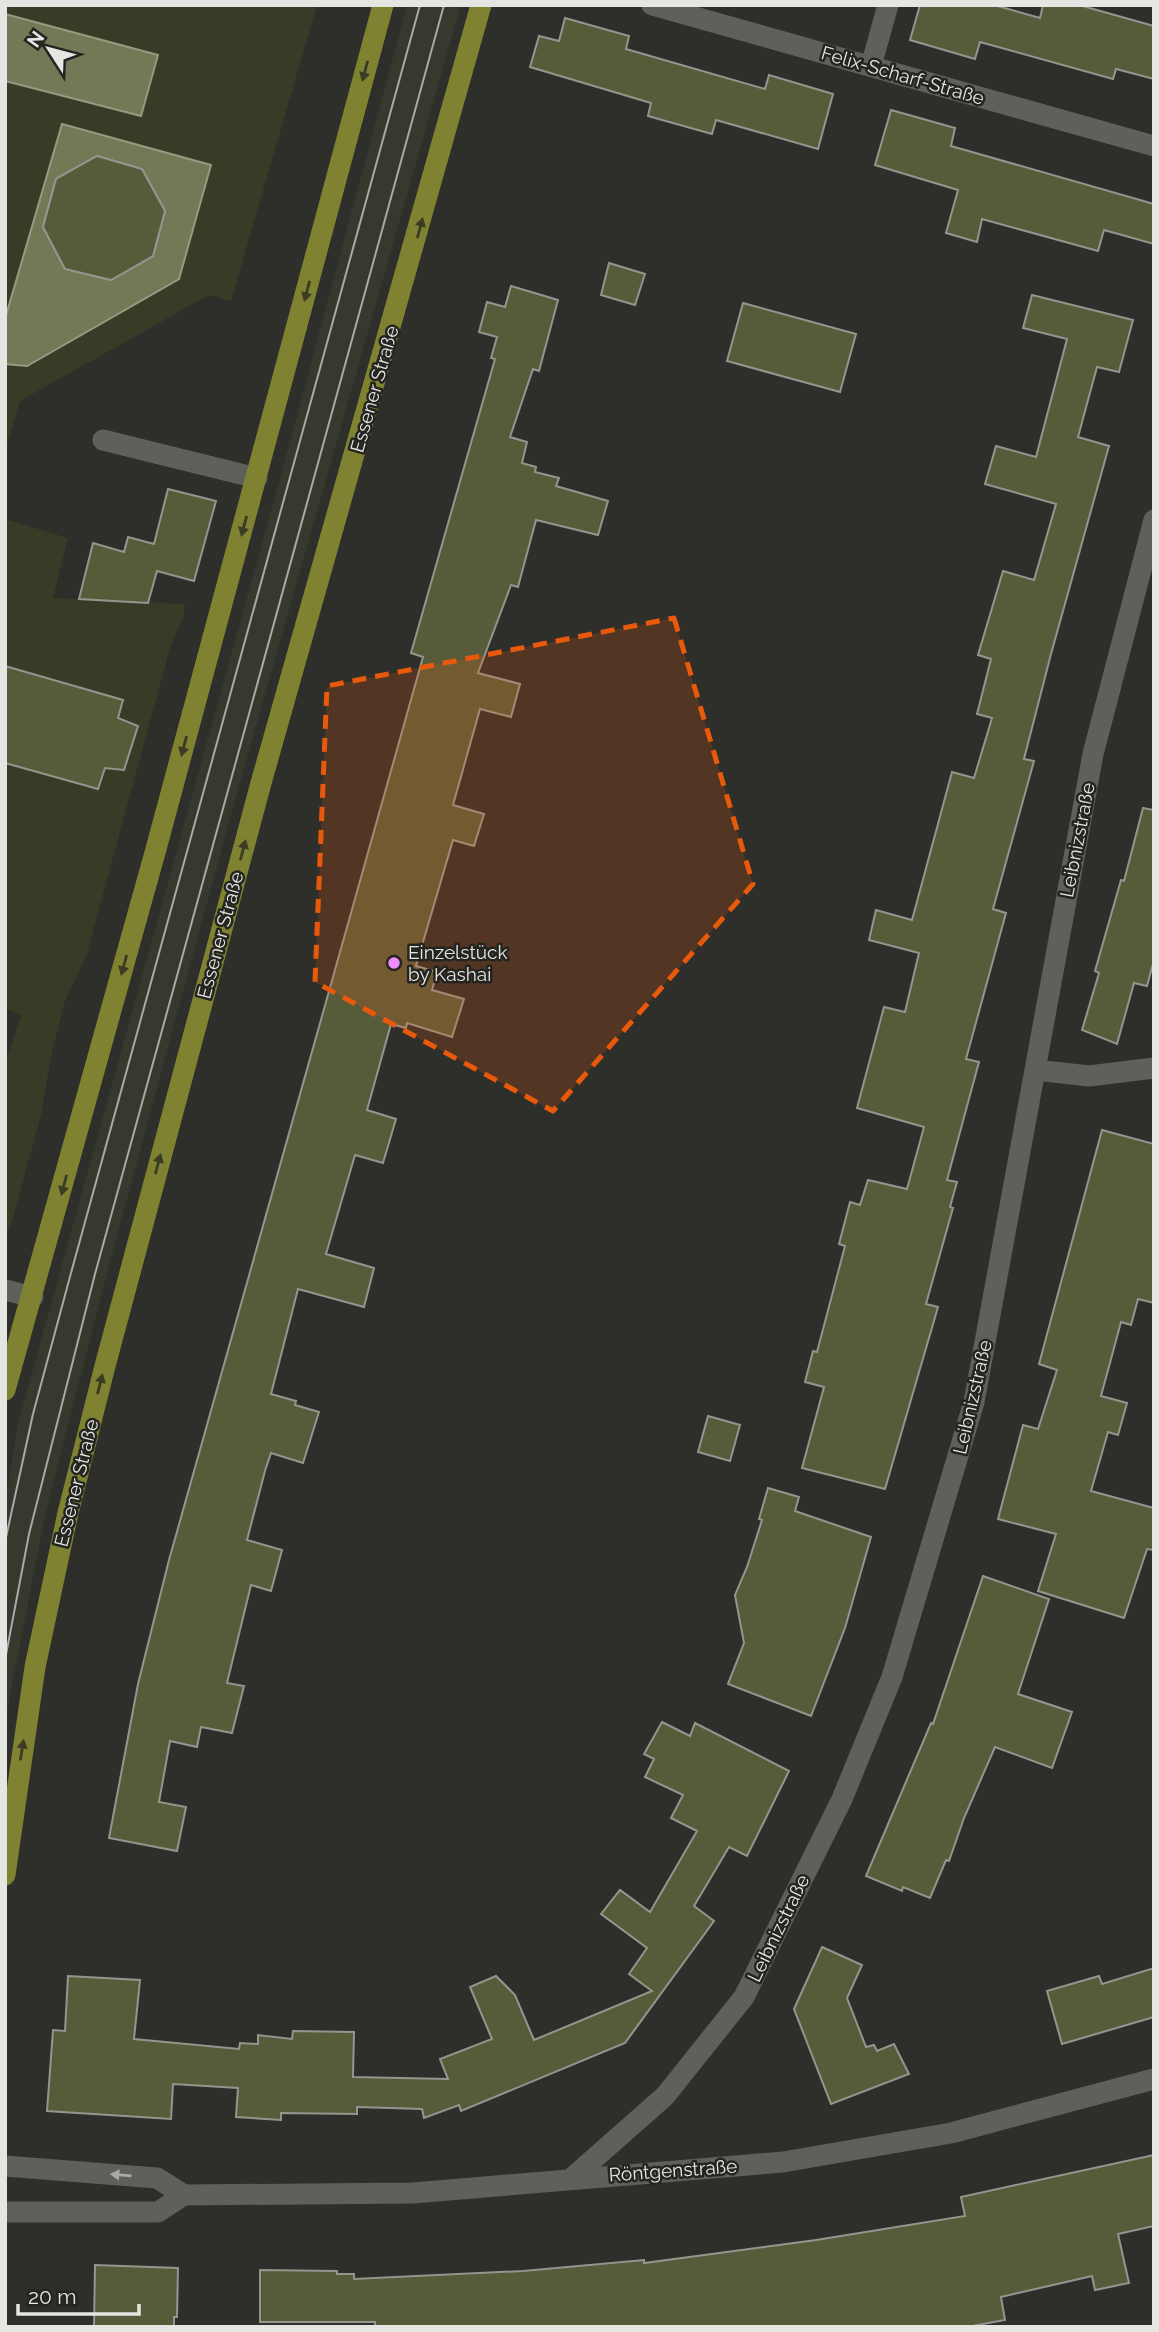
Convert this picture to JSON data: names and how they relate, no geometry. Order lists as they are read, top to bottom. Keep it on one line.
{"streets":{"main road":["Essener Straße"],"street":["Felix-Scharf-Straße","Leibnizstraße","Röntgenstraße"]},"crossings":[["Leibnizstraße","Röntgenstraße"]],"places":["Einzelstück by Kashai"],"scale_bar":"20 m","north":"top left"}
